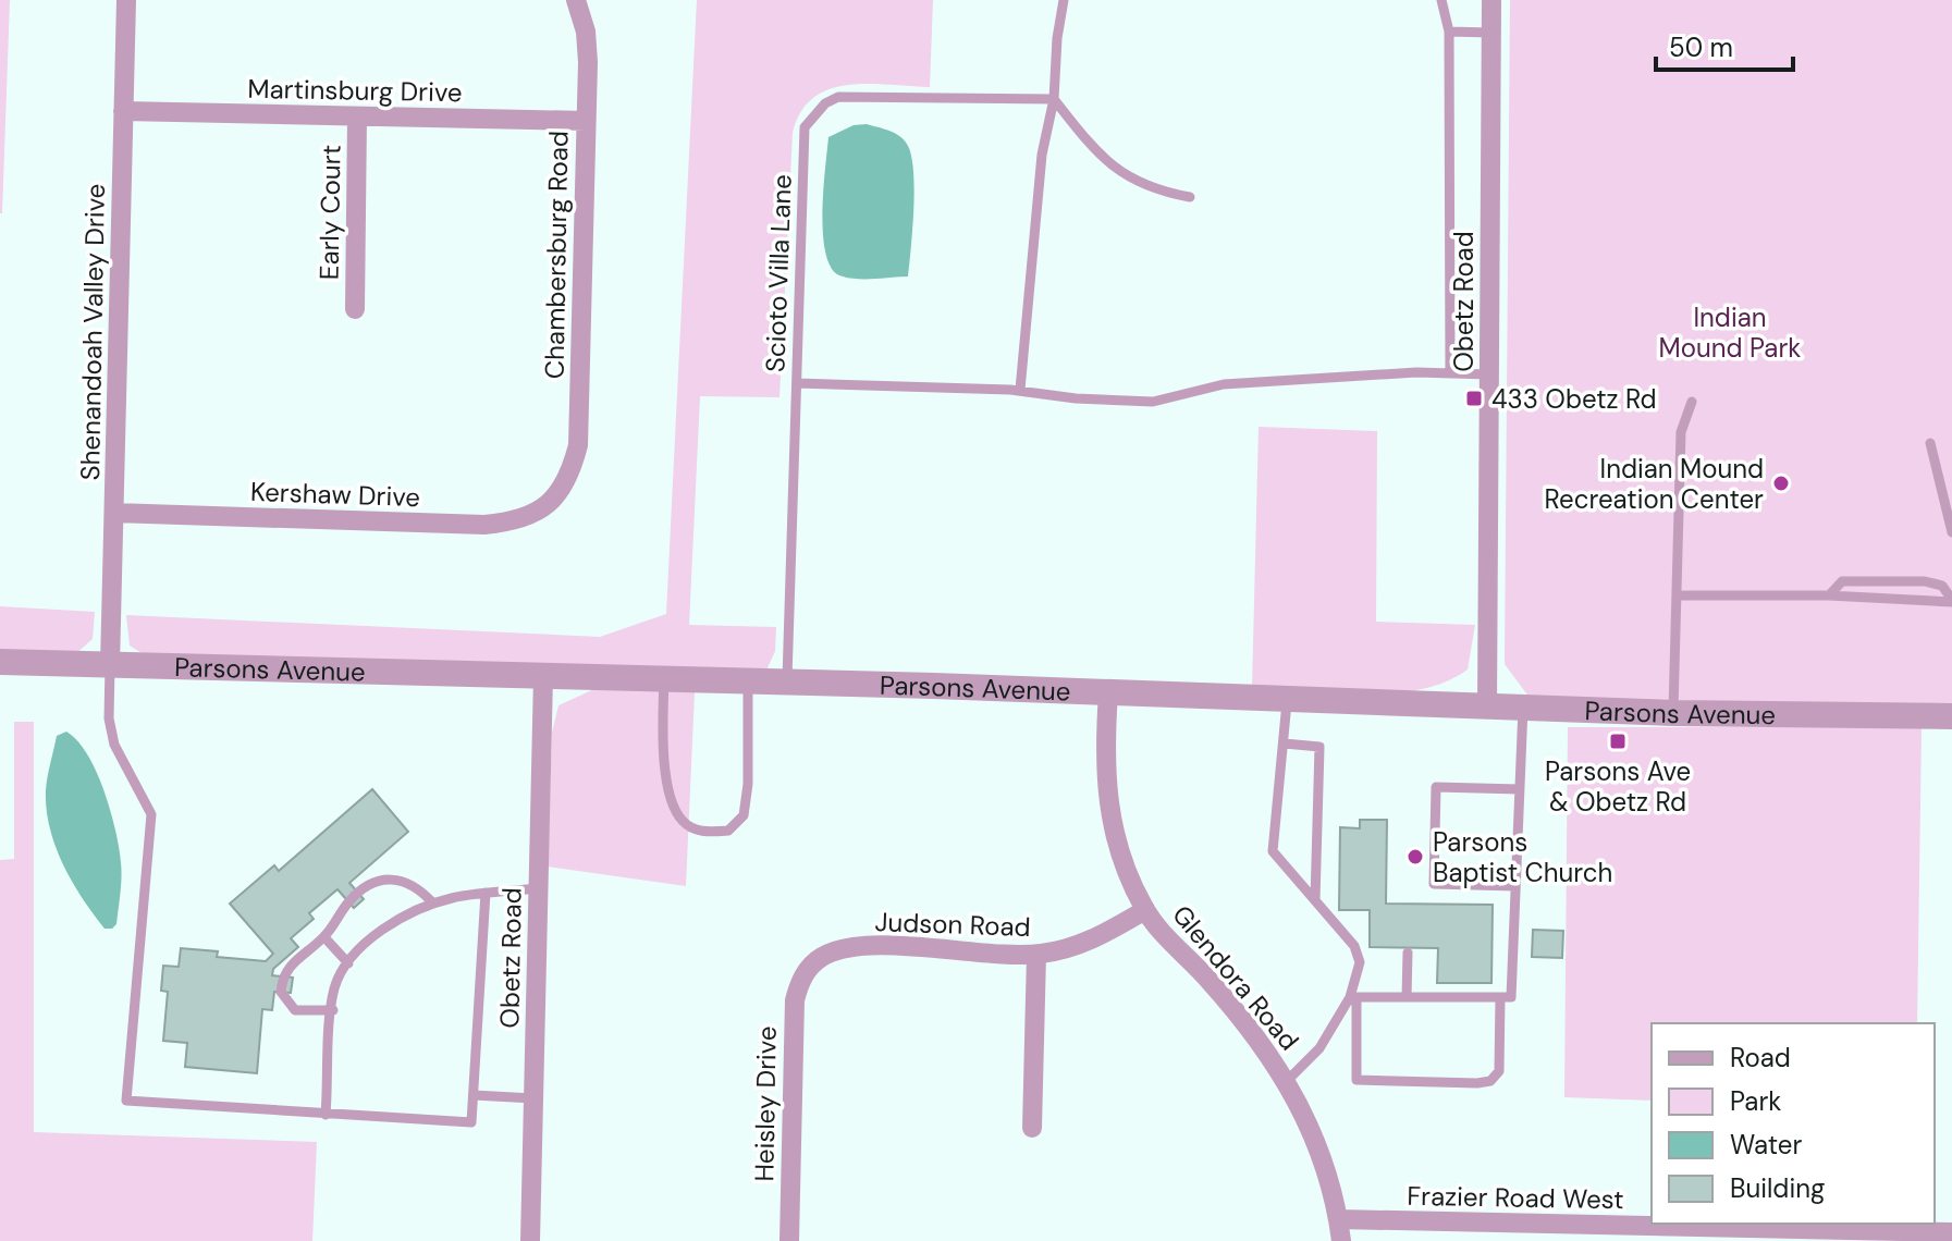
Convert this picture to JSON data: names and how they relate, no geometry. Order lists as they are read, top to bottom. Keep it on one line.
{"streets":{"street":["Martinsburg Drive","Early Court","Chambersburg Road","Obetz Road","Shenandoah Valley Drive","Kershaw Drive","Parsons Avenue","Judson Road","Glendora Road","Heisley Drive","Frazier Road West"],"lane":["Scioto Villa Lane"]},"crossings":[["Martinsburg Drive","Early Court"],["Martinsburg Drive","Chambersburg Road"],["Martinsburg Drive","Shenandoah Valley Drive"],["Chambersburg Road","Kershaw Drive"],["Scioto Villa Lane","Parsons Avenue"],["Obetz Road","Parsons Avenue"],["Shenandoah Valley Drive","Kershaw Drive"],["Shenandoah Valley Drive","Parsons Avenue"],["Parsons Avenue","Glendora Road"],["Judson Road","Glendora Road"],["Judson Road","Heisley Drive"],["Glendora Road","Frazier Road West"]],"parks":["Indian Mound Park"],"places":{"transit":["433 Obetz Rd","Parsons Ave & Obetz Rd"],"other":["Indian Mound Recreation Center","Parsons Baptist Church"]},"legend":["Road","Park","Water","Building"],"scale_bar":"50 m"}
